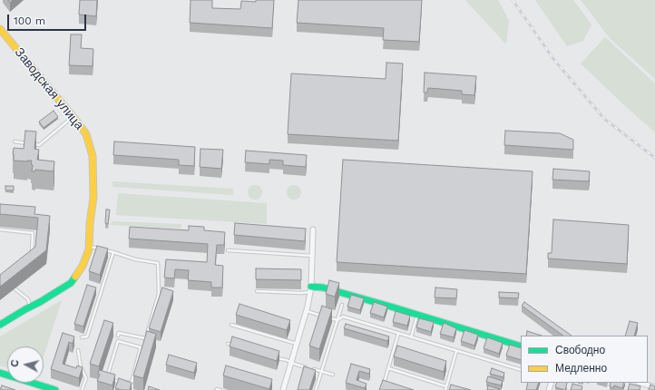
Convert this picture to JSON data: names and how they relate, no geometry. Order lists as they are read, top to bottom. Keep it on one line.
{"streets":{"main road":["Заводская улица"]},"legend":["Свободно","Медленно"],"scale_bar":"100 m","north":"left"}
